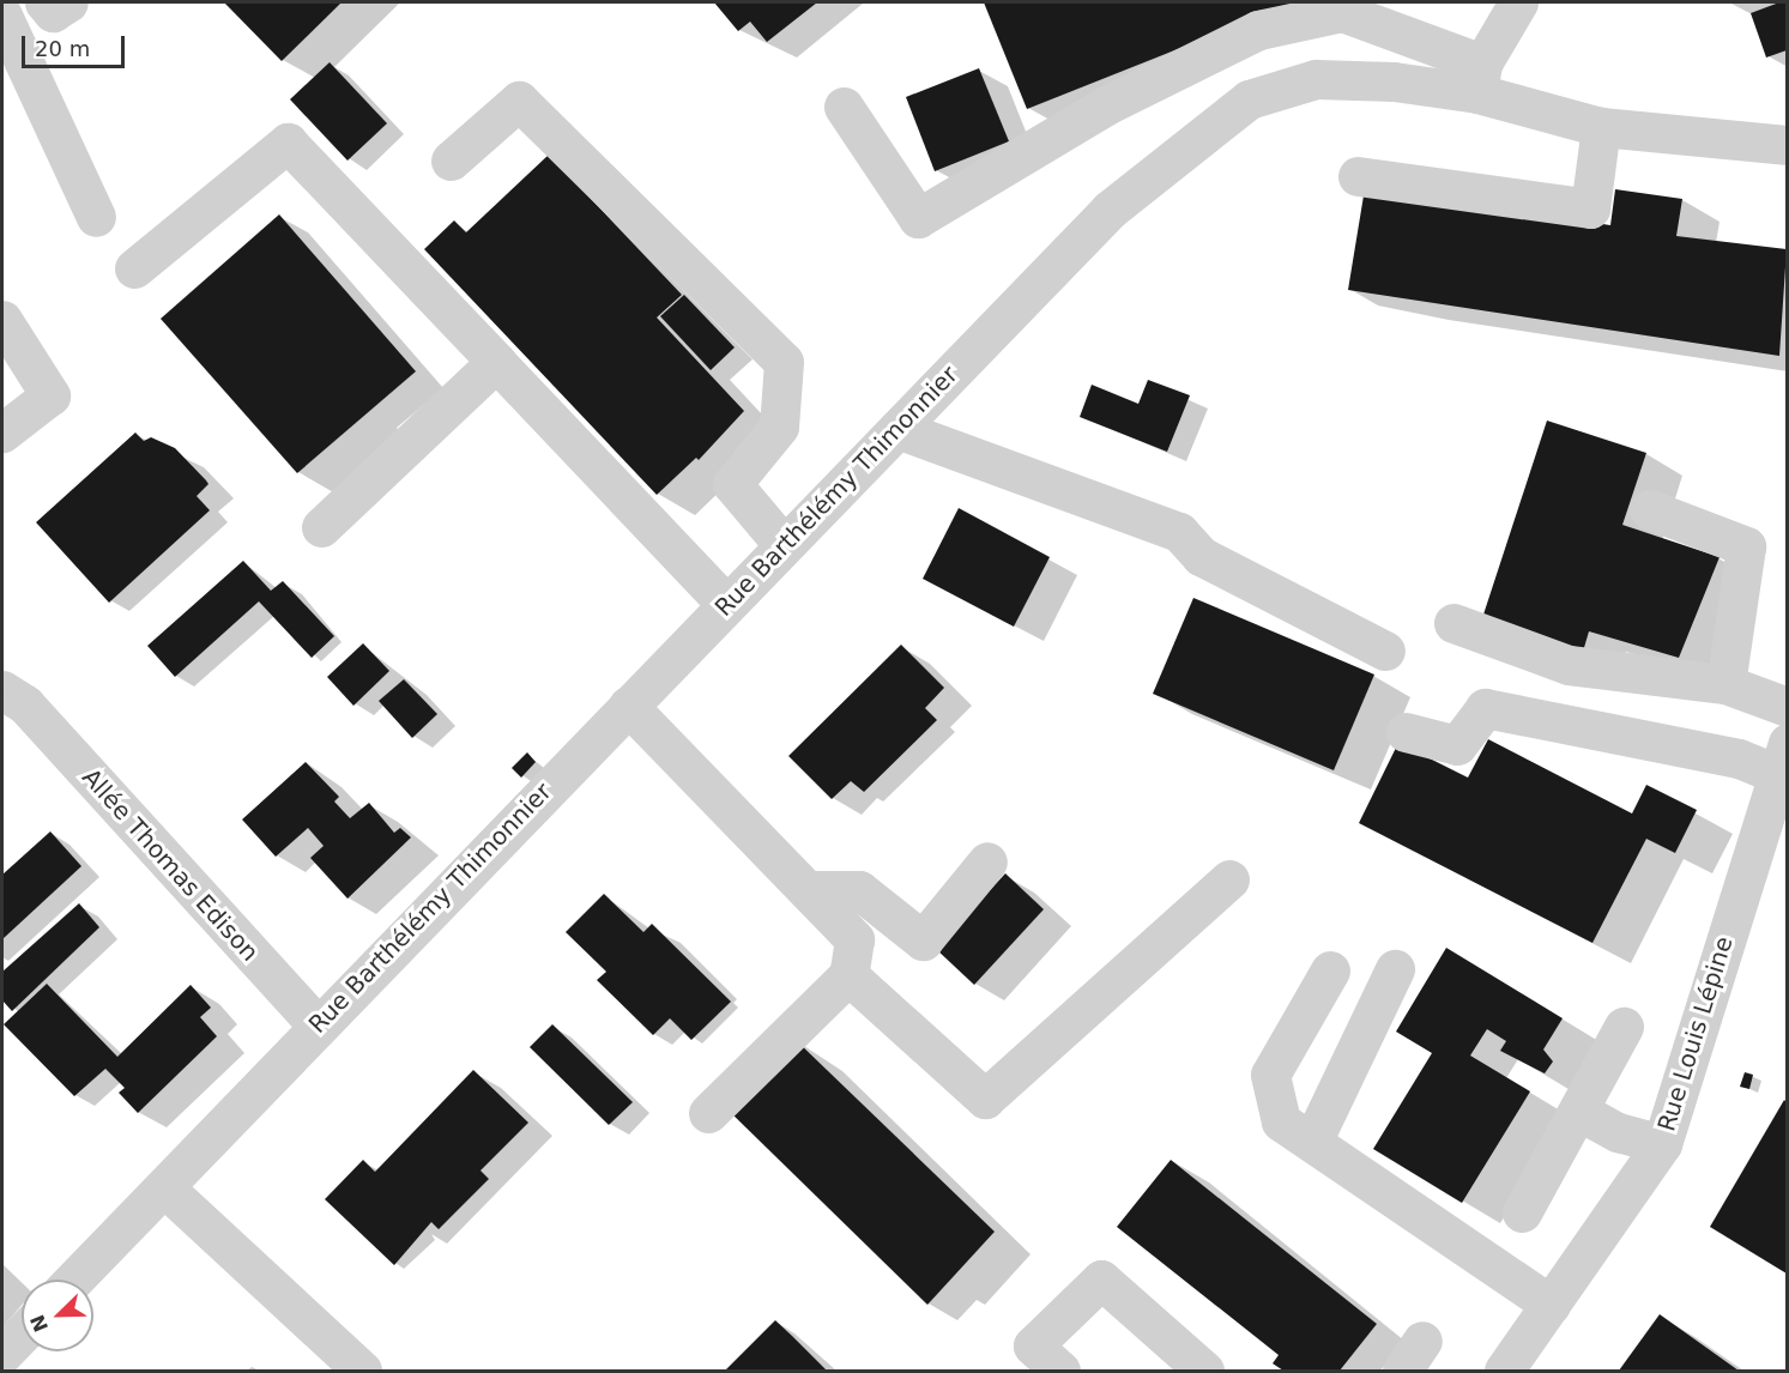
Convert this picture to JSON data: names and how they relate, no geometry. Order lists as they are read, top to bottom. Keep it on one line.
{"streets":{"street":["Rue Barthélémy Thimonnier","Allée Thomas Edison","Rue Louis Lépine"]},"crossings":[["Rue Barthélémy Thimonnier","Allée Thomas Edison"]],"scale_bar":"20 m","north":"bottom left"}
